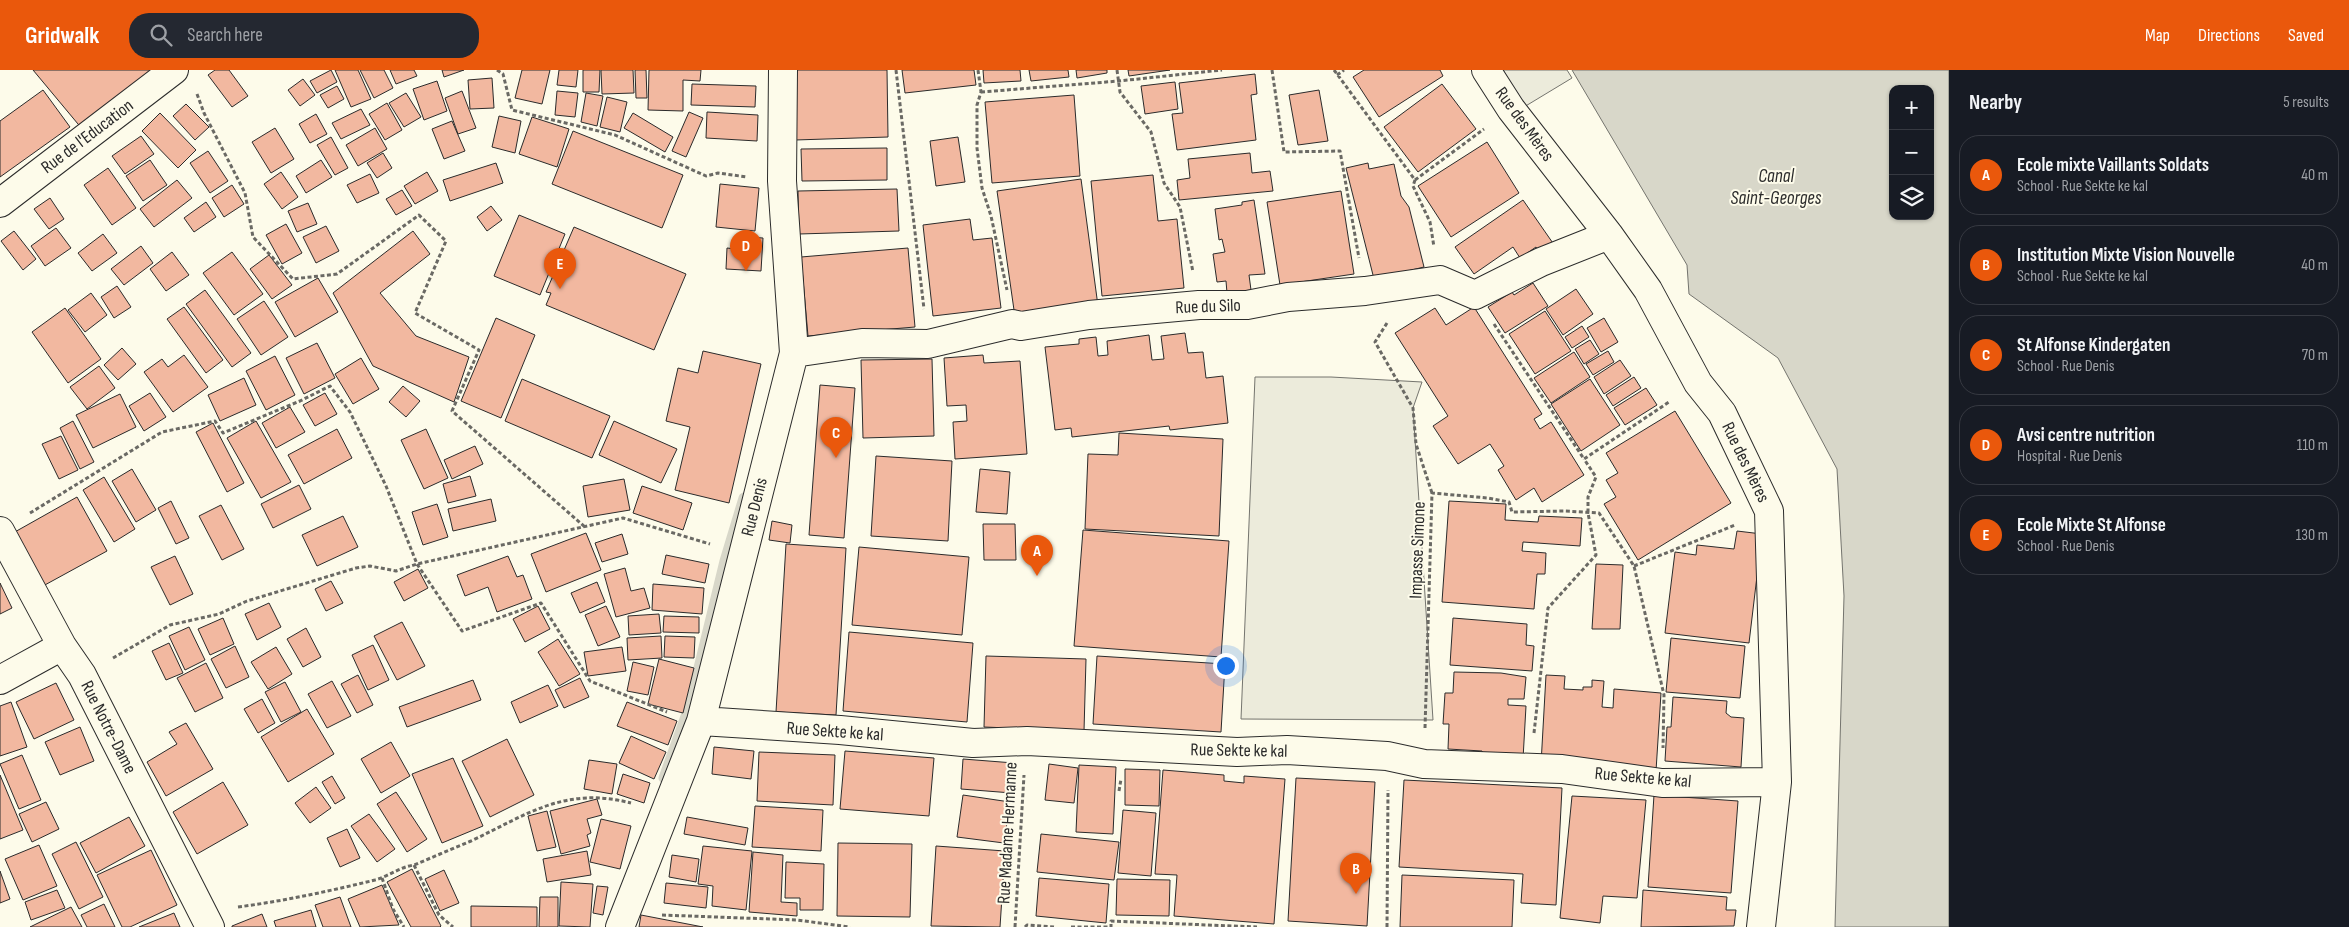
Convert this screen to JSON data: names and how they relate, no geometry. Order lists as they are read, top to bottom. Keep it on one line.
{"streets":{"street":["Rue des Mères","Rue de l'Education","Rue du Silo","Rue Denis","Rue Notre-Dame","Rue Sekte ke kal"],"path":["Impasse Simone","Rue Madame Hermanne"]},"crossings":[["Rue des Mères","Rue Sekte ke kal"],["Rue du Silo","Rue Denis"],["Rue Denis","Rue Sekte ke kal"],["Impasse Simone","Rue Sekte ke kal"],["Rue Sekte ke kal","Rue Madame Hermanne"]],"water":["Canal Saint-Georges"],"page":{"header":"Gridwalk","search":"Search here","nav":["Map","Directions","Saved"],"heading":["Nearby","5 results"],"map_buttons":["+","−"],"list":[{"mark":"A","name":"Ecole mixte Vaillants Soldats","note":"School · Rue Sekte ke kal","value":"40 m"},{"mark":"B","name":"Institution Mixte Vision Nouvelle","note":"School · Rue Sekte ke kal","value":"40 m"},{"mark":"C","name":"St Alfonse Kindergaten","note":"School · Rue Denis","value":"70 m"},{"mark":"D","name":"Avsi centre nutrition","note":"Hospital · Rue Denis","value":"110 m"},{"mark":"E","name":"Ecole Mixte St Alfonse","note":"School · Rue Denis","value":"130 m"}],"pins":["D","E","C","A","B"]}}
